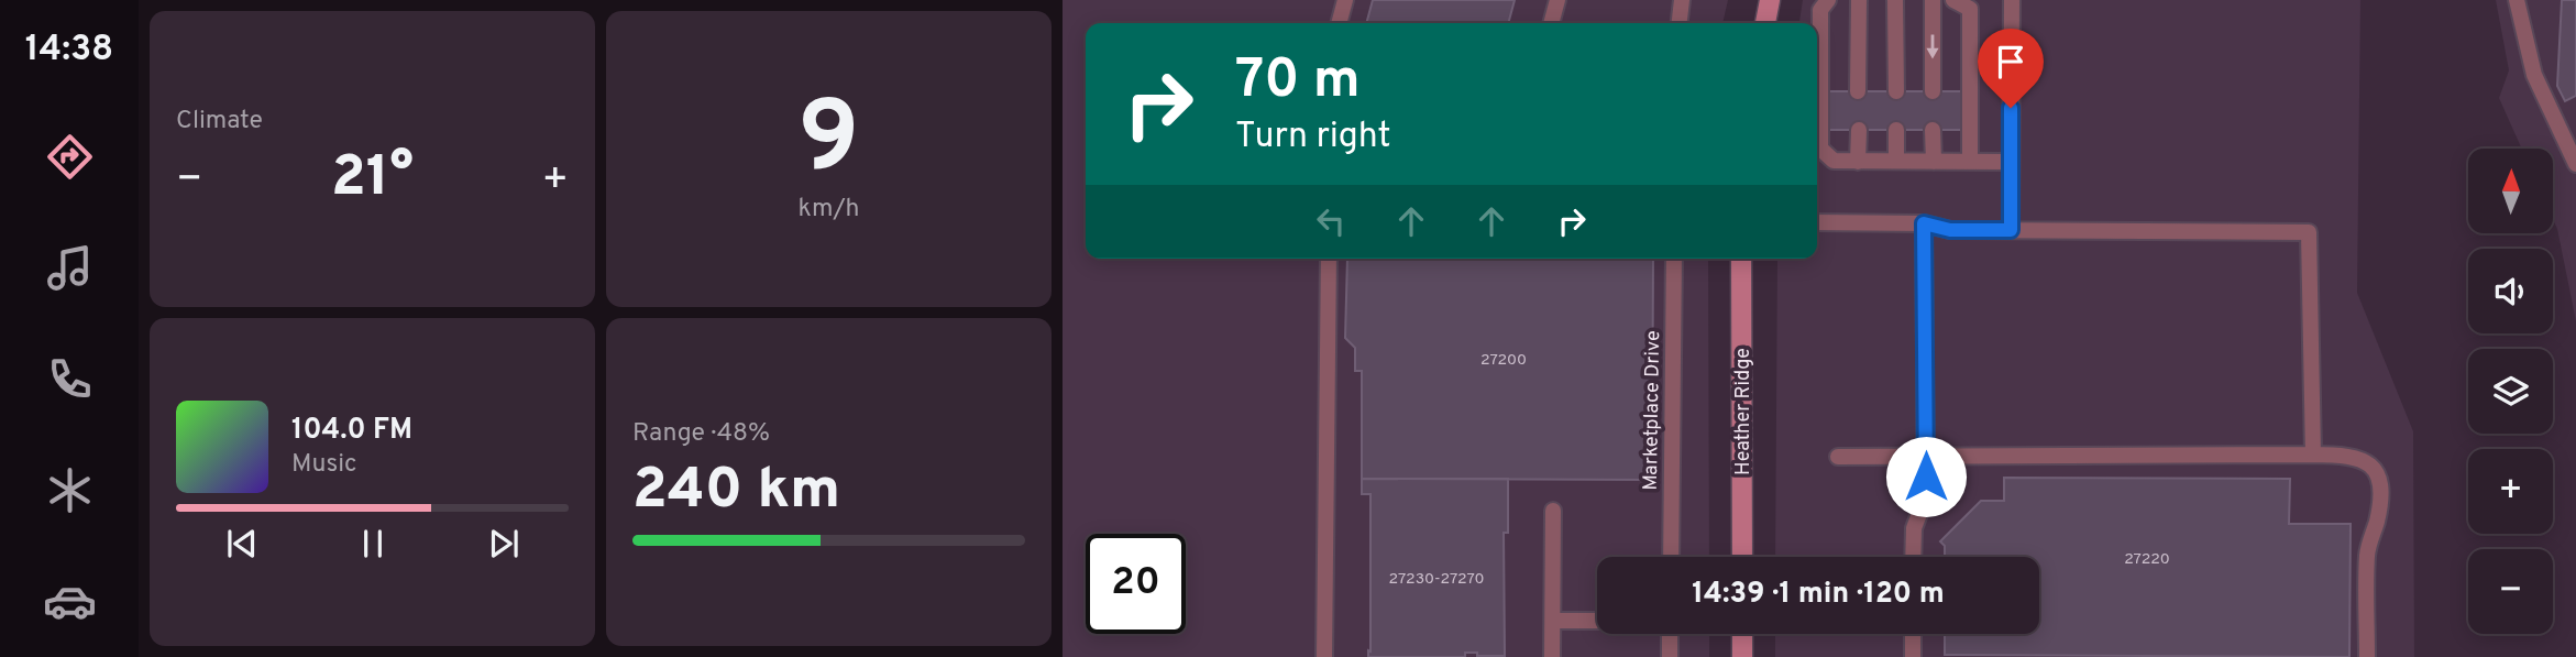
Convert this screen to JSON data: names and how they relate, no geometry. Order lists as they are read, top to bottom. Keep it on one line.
{"streets":{"street":["Heather Ridge"],"lane":["Marketplace Drive"]},"house_numbers":["27200","27220","27230-27270"],"north":"top","page":{"tabs":"14:38","tile":["Climate",["9","km/h"],["Range · 48%","240 km"]],"turn":["70 m","Turn right"],"heat":["−","21°","+"],"map_buttons":["+","−"],"song":["104.0 FM","Music"],"limit":"20","trip":"14:39 · 1 min · 120 m"}}
